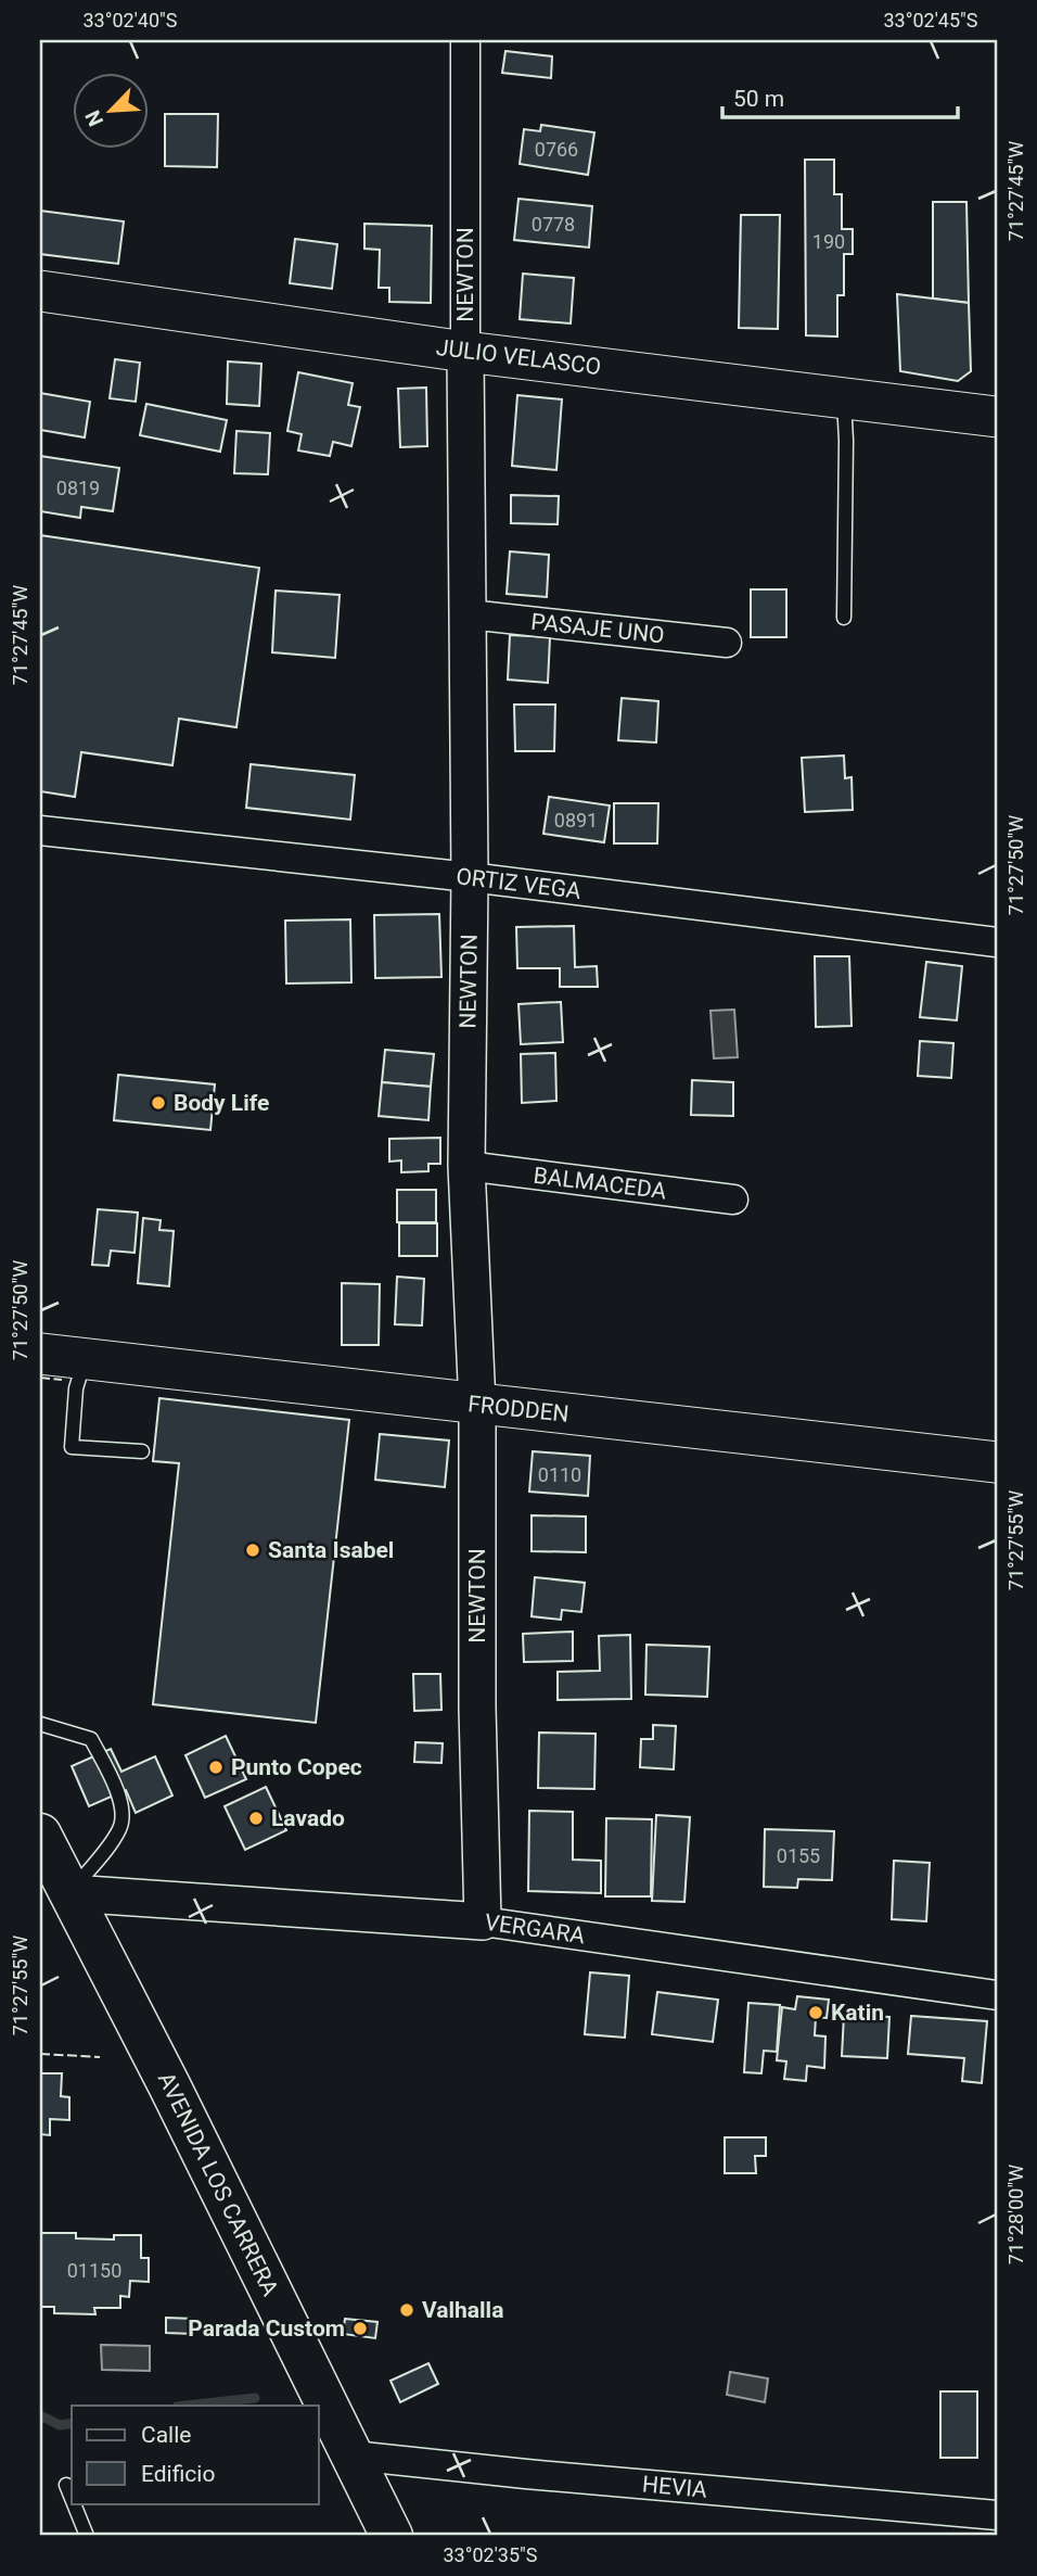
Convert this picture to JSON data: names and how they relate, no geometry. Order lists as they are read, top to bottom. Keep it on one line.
{"streets":{"main road":["JULIO VELASCO","FRODDEN","AVENIDA LOS CARRERA"],"street":["NEWTON","PASAJE UNO","ORTIZ VEGA","BALMACEDA","VERGARA","HEVIA"]},"crossings":[["NEWTON","JULIO VELASCO"],["NEWTON","PASAJE UNO"],["NEWTON","ORTIZ VEGA"],["NEWTON","BALMACEDA"],["NEWTON","FRODDEN"],["NEWTON","VERGARA"],["VERGARA","AVENIDA LOS CARRERA"],["AVENIDA LOS CARRERA","HEVIA"]],"places":["Body Life","Santa Isabel","Punto Copec","Lavado","Katin","Valhalla","Parada Custom"],"house_numbers":["0766","0778","190","0819","0891","0110","0155","01150"],"legend":["Calle","Edificio"],"scale_bar":"50 m","north":"bottom left","coordinates":["33°02'40\"S","33°02'45\"S","71°27'45\"W","71°27'50\"W","71°27'55\"W","71°28'00\"W","33°02'35\"S"]}
